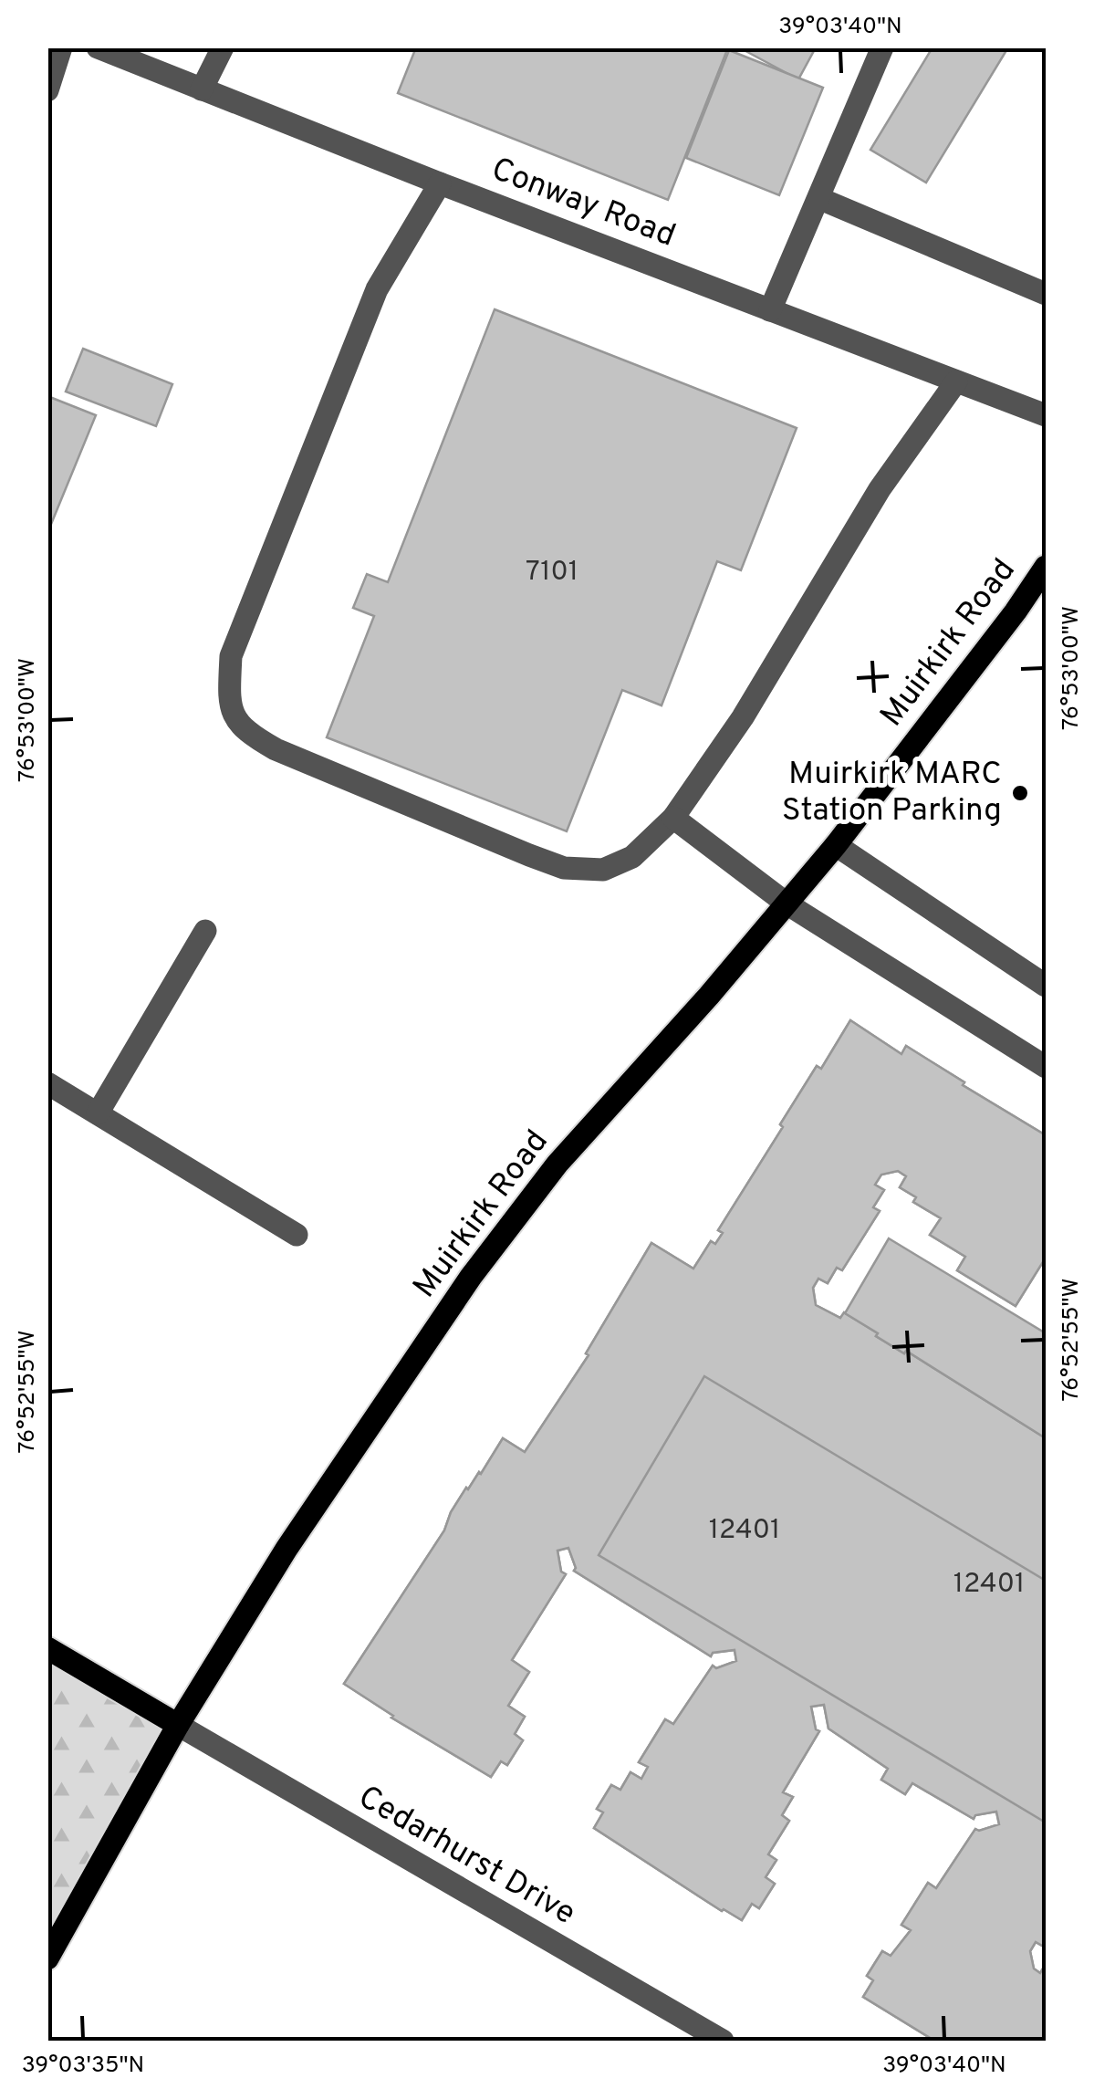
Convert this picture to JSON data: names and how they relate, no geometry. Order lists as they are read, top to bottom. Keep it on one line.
{"streets":{"main road":["Muirkirk Road"],"street":["Conway Road","Cedarhurst Drive"]},"crossings":[["Muirkirk Road","Cedarhurst Drive"]],"places":["Muirkirk MARC Station Parking"],"house_numbers":["7101","12401","12401"],"coordinates":["39°03'40\"N","76°53'00\"W","76°52'55\"W","39°03'35\"N"]}
